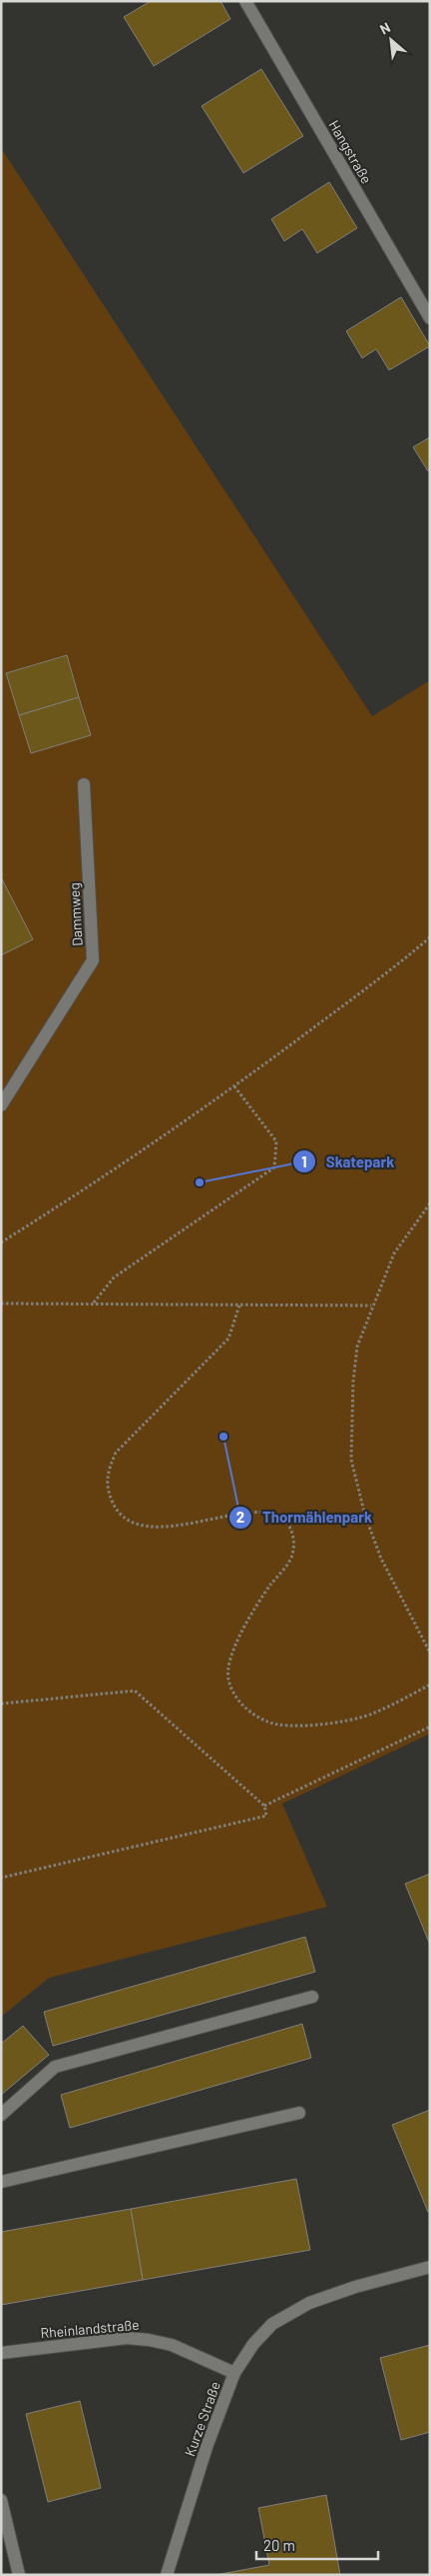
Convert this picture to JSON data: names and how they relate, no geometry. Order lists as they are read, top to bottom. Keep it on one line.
{"streets":{"street":["Hangstraße","Dammweg","Rheinlandstraße","Kurze Straße"]},"crossings":[["Rheinlandstraße","Kurze Straße"]],"places":["Skatepark","Thormählenpark"],"scale_bar":"20 m","north":"top left"}
